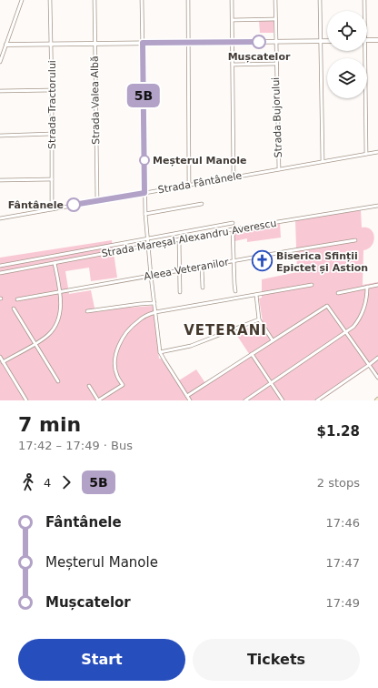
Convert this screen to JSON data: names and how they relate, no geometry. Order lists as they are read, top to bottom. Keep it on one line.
{"streets":{"street":["Strada Valea Albă","Strada Tractorului","Strada Bujorului","Strada Fântânele","Strada Mareșal Alexandru Averescu","Aleea Veteranilor"]},"crossings":[["Strada Valea Albă","Strada Fântânele"],["Strada Tractorului","Strada Fântânele"],["Strada Bujorului","Strada Fântânele"]],"districts":["VETERANI"],"places":{"other":["Mușcatelor","Meșterul Manole","Fântânele"],"church":["Biserica Sfinții Epictet și Astion"]},"lines":["bus line 5B"],"page":{"on_map":"5B","heading":["7 min","17:42 – 17:49 · Bus","$1.28"],"legs":["4","5B","2 stops"],"list":[{"name":"Fântânele","value":"17:46"},{"name":"Meșterul Manole","value":"17:47"},{"name":"Mușcatelor","value":"17:49"}],"buttons":["Start","Tickets"]}}
